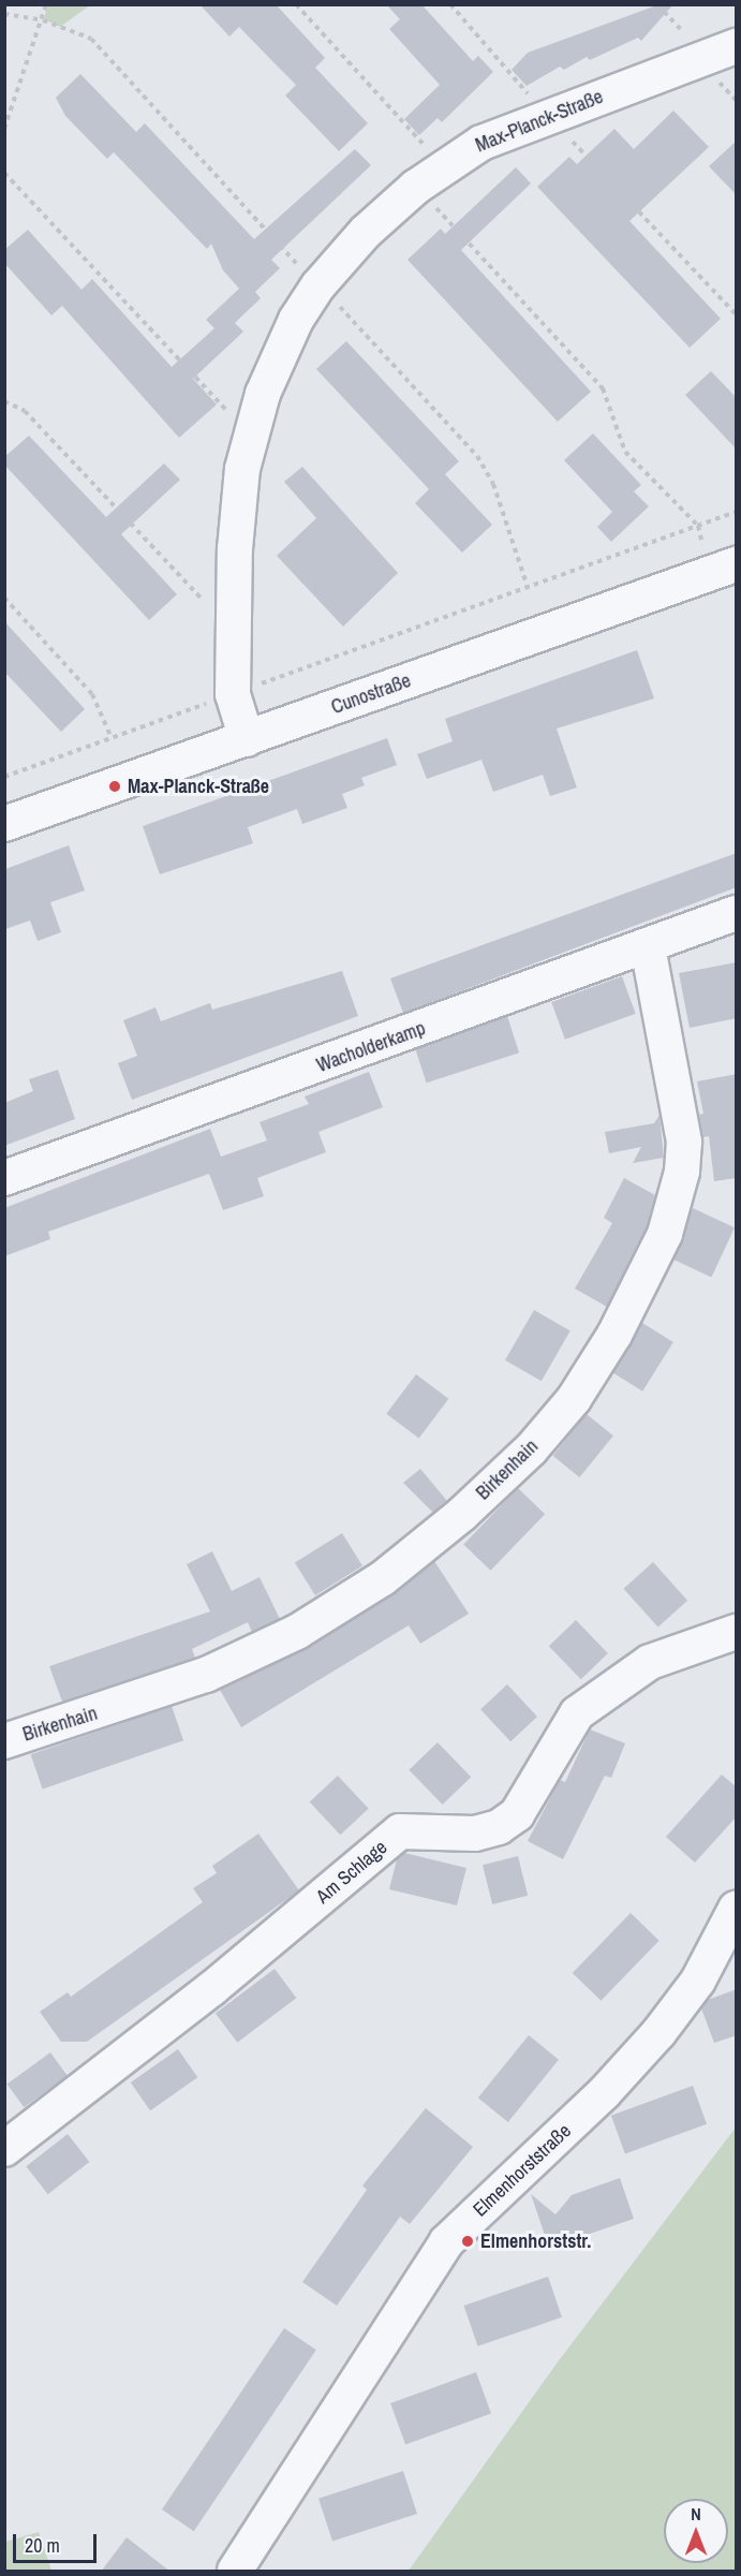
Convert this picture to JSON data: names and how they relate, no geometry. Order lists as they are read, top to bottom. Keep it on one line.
{"streets":{"street":["Max-Planck-Straße","Cunostraße","Wacholderkamp","Birkenhain","Am Schlage","Elmenhorststraße"]},"crossings":[["Max-Planck-Straße","Cunostraße"],["Wacholderkamp","Birkenhain"]],"places":["Max-Planck-Straße","Elmenhorststr."],"scale_bar":"20 m","north":"top"}
